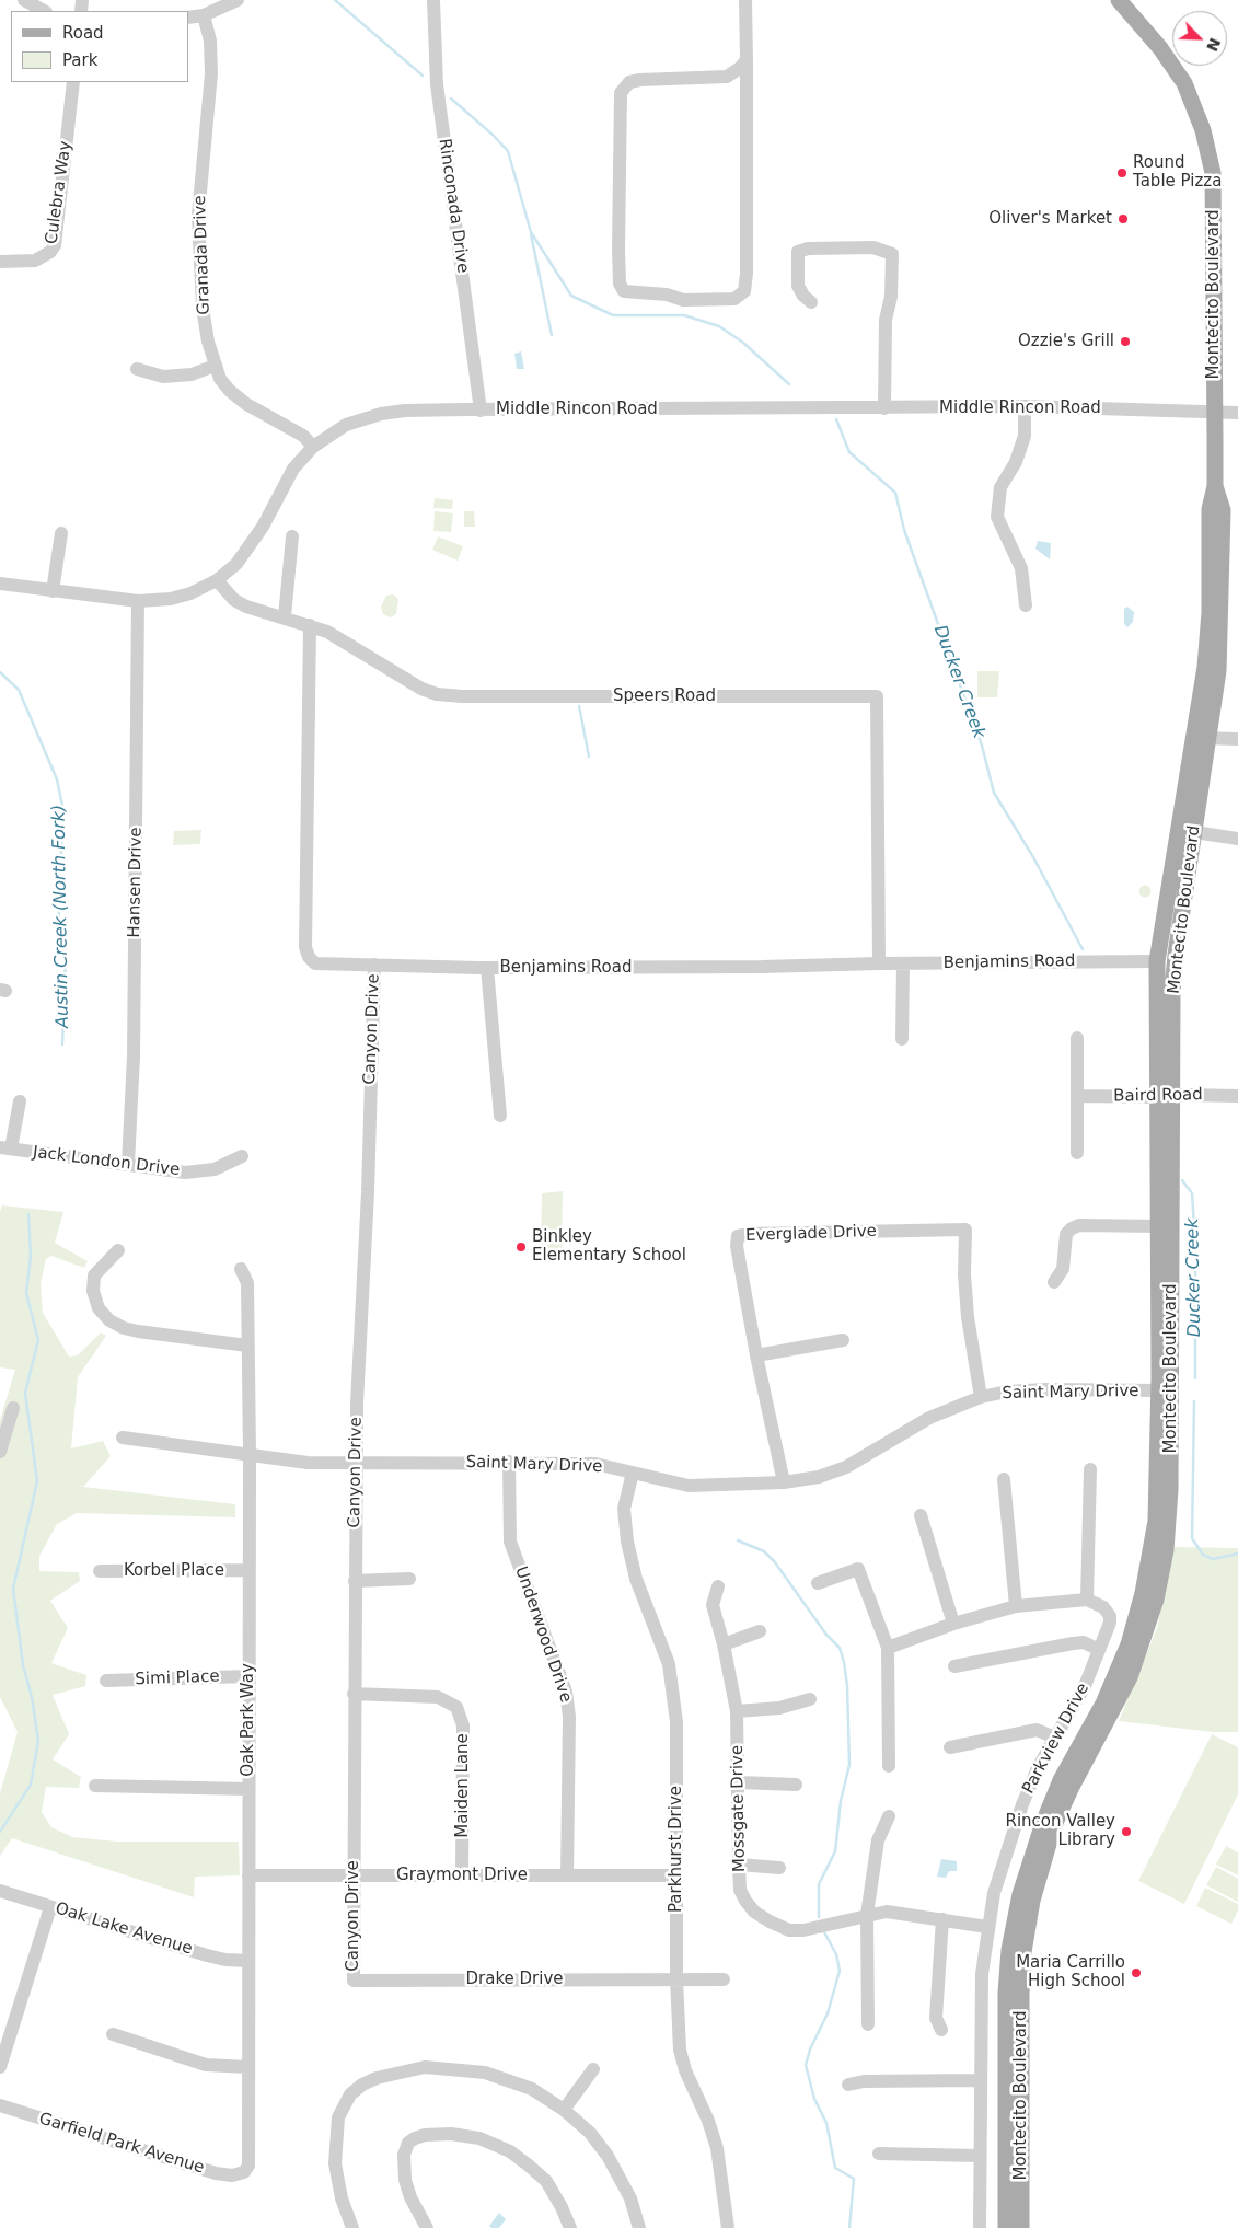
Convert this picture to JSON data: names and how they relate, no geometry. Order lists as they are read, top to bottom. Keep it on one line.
{"streets":{"main road":["Montecito Boulevard"],"street":["Culebra Way","Rinconada Drive","Granada Drive","Middle Rincon Road","Speers Road","Hansen Drive","Benjamins Road","Canyon Drive","Baird Road","Jack London Drive","Everglade Drive","Saint Mary Drive","Korbel Place","Underwood Drive","Simi Place","Oak Park Way","Parkview Drive","Maiden Lane","Mossgate Drive","Parkhurst Drive","Graymont Drive","Oak Lake Avenue","Drake Drive","Garfield Park Avenue"]},"crossings":[["Rinconada Drive","Middle Rincon Road"],["Granada Drive","Middle Rincon Road"],["Montecito Boulevard","Middle Rincon Road"],["Montecito Boulevard","Benjamins Road"],["Montecito Boulevard","Baird Road"],["Montecito Boulevard","Saint Mary Drive"],["Middle Rincon Road","Speers Road"],["Middle Rincon Road","Hansen Drive"],["Speers Road","Benjamins Road"],["Hansen Drive","Jack London Drive"],["Benjamins Road","Canyon Drive"],["Canyon Drive","Saint Mary Drive"],["Canyon Drive","Maiden Lane"],["Canyon Drive","Graymont Drive"],["Canyon Drive","Drake Drive"],["Everglade Drive","Saint Mary Drive"],["Saint Mary Drive","Underwood Drive"],["Saint Mary Drive","Oak Park Way"],["Saint Mary Drive","Parkhurst Drive"],["Korbel Place","Oak Park Way"],["Underwood Drive","Graymont Drive"],["Simi Place","Oak Park Way"],["Oak Park Way","Graymont Drive"],["Oak Park Way","Oak Lake Avenue"],["Oak Park Way","Garfield Park Avenue"],["Parkview Drive","Mossgate Drive"],["Maiden Lane","Graymont Drive"],["Parkhurst Drive","Graymont Drive"],["Parkhurst Drive","Drake Drive"]],"water":["Ducker Creek","Austin Creek (North Fork)"],"places":["Round Table Pizza","Oliver's Market","Ozzie's Grill","Binkley Elementary School","Rincon Valley Library","Maria Carrillo High School"],"legend":["Road","Park"],"north":"bottom right"}
